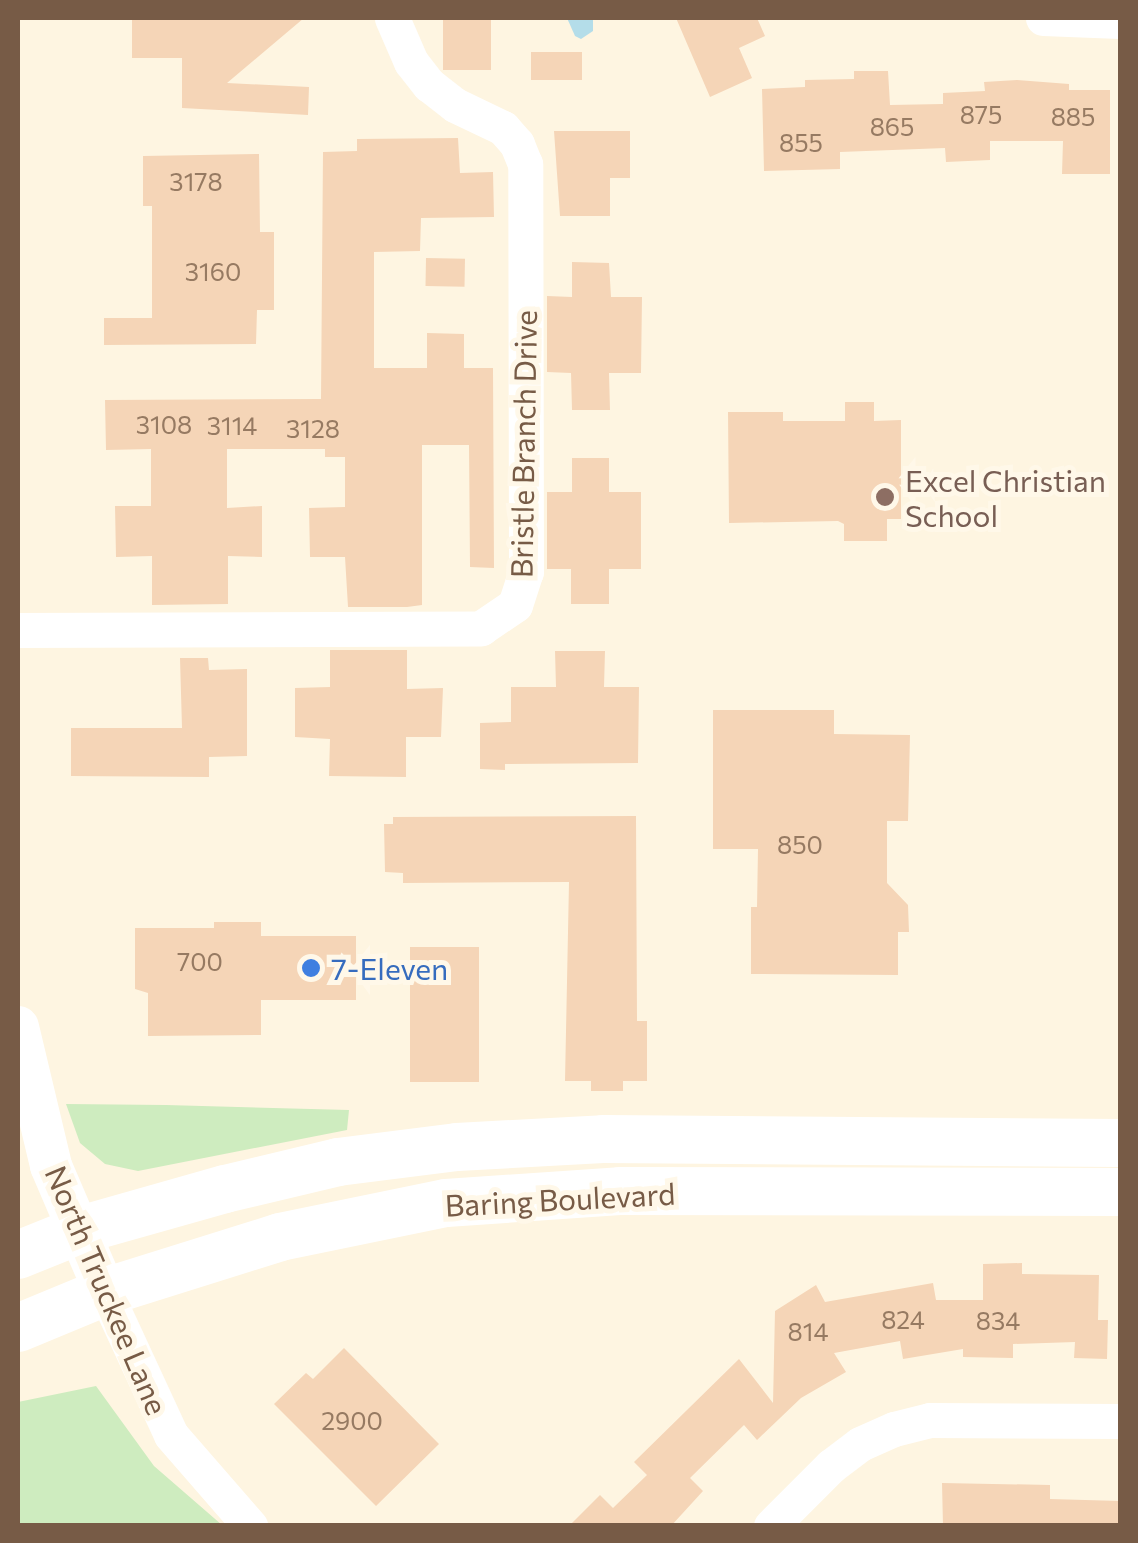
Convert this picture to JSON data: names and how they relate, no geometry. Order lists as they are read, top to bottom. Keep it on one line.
{"streets":{"main road":["Baring Boulevard"],"street":["Bristle Branch Drive","North Truckee Lane"]},"crossings":[["Baring Boulevard","North Truckee Lane"]],"places":["Excel Christian School","7-Eleven"],"house_numbers":["875","885","865","855","3178","3160","3108","3114","3128","850","700","824","834","814","2900"]}
